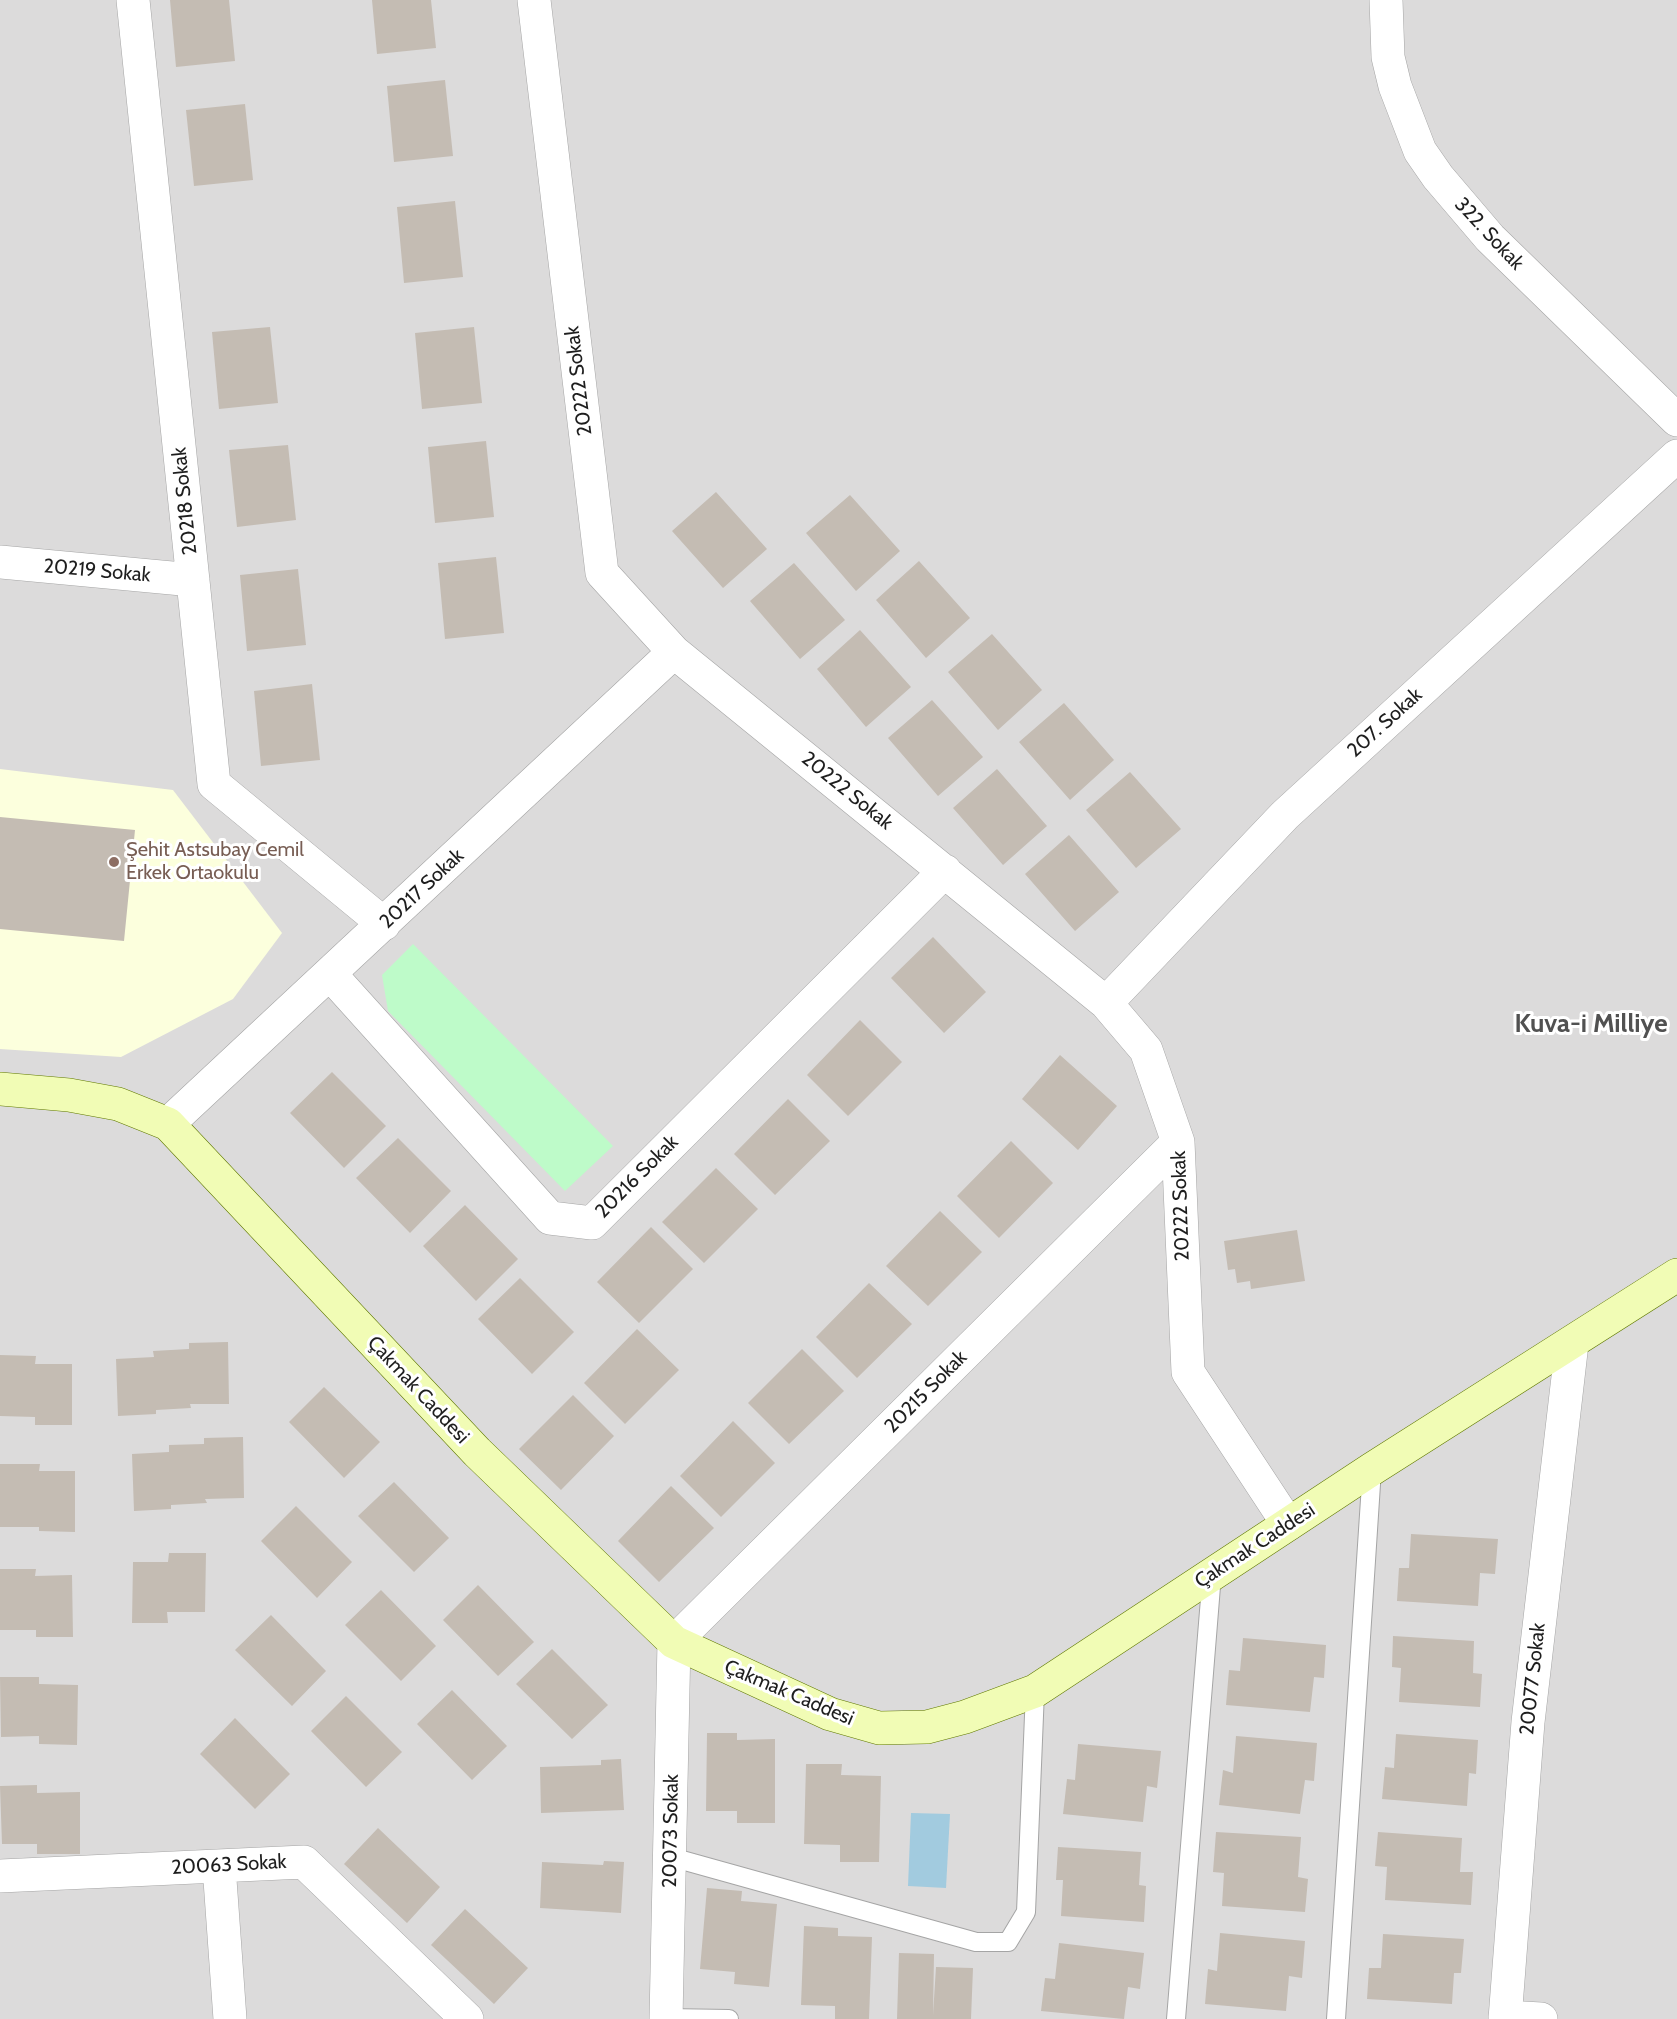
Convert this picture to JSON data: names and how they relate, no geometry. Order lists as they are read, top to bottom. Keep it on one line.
{"streets":{"main road":["Çakmak Caddesi"],"street":["322. Sokak","20222 Sokak","20218 Sokak","20219 Sokak","207. Sokak","20217 Sokak","20216 Sokak","20215 Sokak","20077 Sokak","20073 Sokak","20063 Sokak"]},"crossings":[["20222 Sokak","207. Sokak"],["20222 Sokak","20217 Sokak"],["20222 Sokak","20216 Sokak"],["20222 Sokak","Çakmak Caddesi"],["20222 Sokak","20215 Sokak"],["20218 Sokak","20219 Sokak"],["20218 Sokak","20217 Sokak"],["20217 Sokak","20216 Sokak"],["20217 Sokak","Çakmak Caddesi"],["Çakmak Caddesi","20215 Sokak"],["Çakmak Caddesi","20077 Sokak"],["Çakmak Caddesi","20073 Sokak"],["20215 Sokak","20073 Sokak"]],"districts":["Kuva-i̇ Milliye"],"places":["Şehit Astsubay Cemil Erkek Ortaokulu"]}
